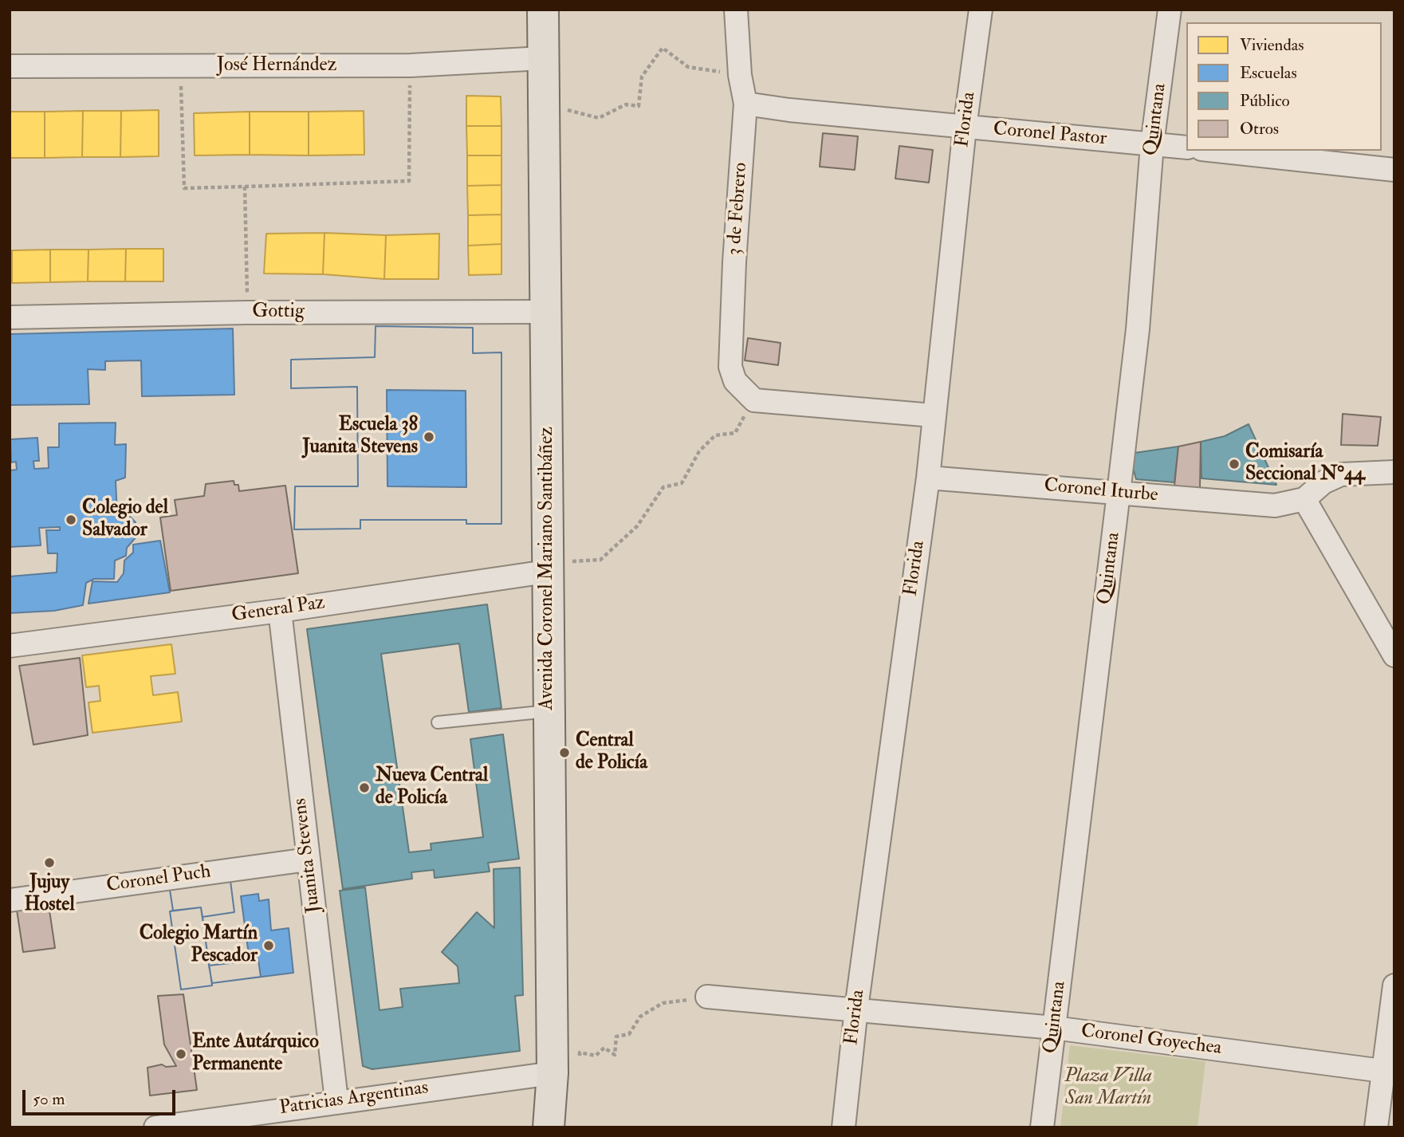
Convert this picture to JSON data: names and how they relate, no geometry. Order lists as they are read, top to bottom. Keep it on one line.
{"streets":{"main road":["Avenida Coronel Mariano Santibáñez"],"street":["José Hernández","Florida","Quintana","Coronel Pastor","3 de Febrero","Gottig","Coronel Iturbe","General Paz","Juanita Stevens","Coronel Puch","Coronel Goyechea","Patricias Argentinas"]},"crossings":[["José Hernández","Avenida Coronel Mariano Santibáñez"],["Florida","Coronel Pastor"],["Florida","3 de Febrero"],["Florida","Coronel Iturbe"],["Florida","Coronel Goyechea"],["Quintana","Coronel Pastor"],["Quintana","Coronel Iturbe"],["Quintana","Coronel Goyechea"],["Coronel Pastor","3 de Febrero"],["Gottig","Avenida Coronel Mariano Santibáñez"],["Avenida Coronel Mariano Santibáñez","General Paz"],["Avenida Coronel Mariano Santibáñez","Patricias Argentinas"],["General Paz","Juanita Stevens"],["Juanita Stevens","Coronel Puch"],["Juanita Stevens","Patricias Argentinas"]],"parks":["Plaza Villa San Martín"],"places":["Escuela 38 Juanita Stevens","Comisaría Seccional N°44","Colegio del Salvador","Central de Policía","Nueva Central de Policía","Jujuy Hostel","Colegio Martín Pescador","Ente Autárquico Permanente"],"legend":["Viviendas","Escuelas","Público","Otros"],"scale_bar":"50 m"}
